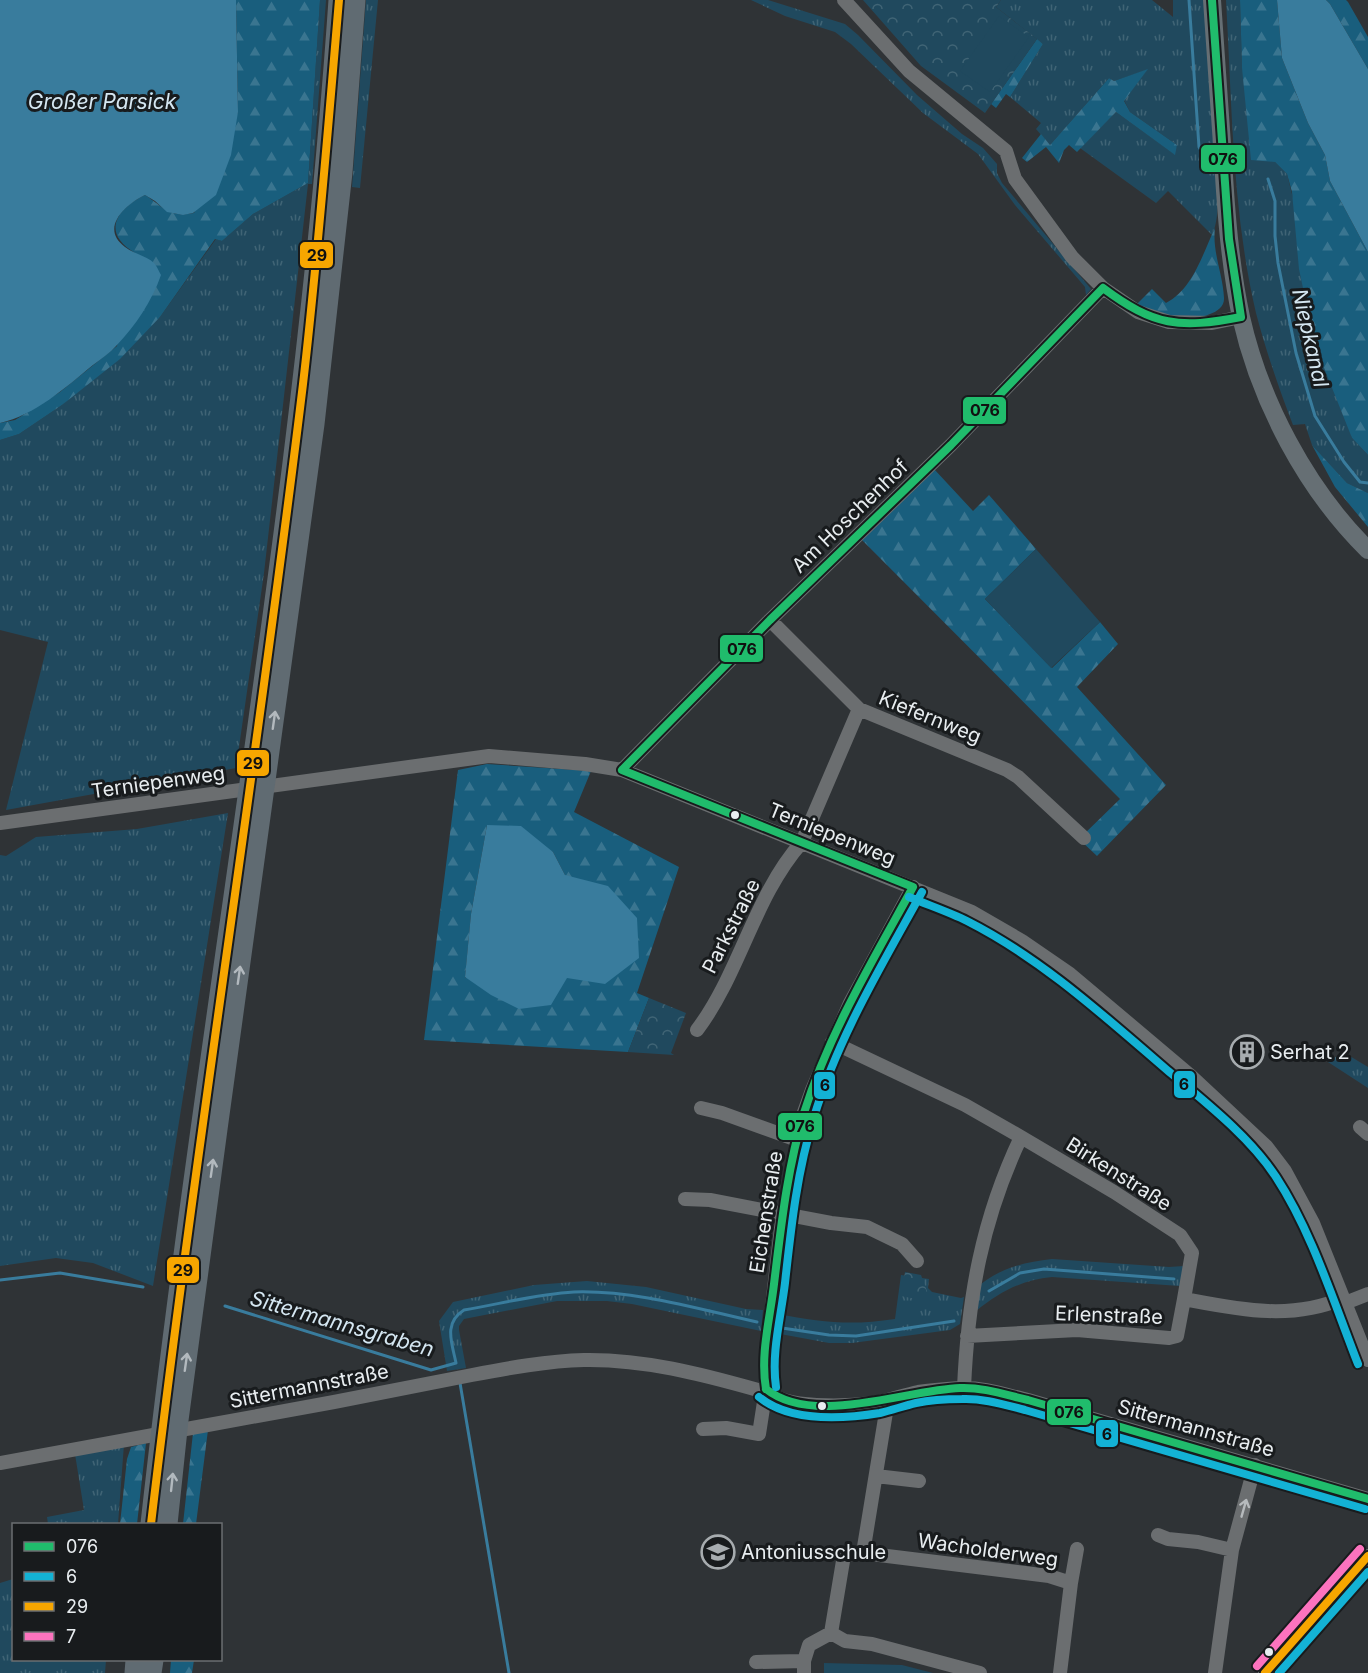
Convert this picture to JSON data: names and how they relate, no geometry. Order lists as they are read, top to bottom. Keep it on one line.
{"streets":{"street":["Am Hoschenhof","Kiefernweg","Terniepenweg","Parkstraße","Birkenstraße","Eichenstraße","Erlenstraße","Sittermannstraße","Wacholderweg"]},"crossings":[["Am Hoschenhof","Kiefernweg"],["Am Hoschenhof","Terniepenweg"],["Kiefernweg","Parkstraße"],["Terniepenweg","Parkstraße"],["Terniepenweg","Eichenstraße"],["Birkenstraße","Eichenstraße"],["Birkenstraße","Erlenstraße"],["Eichenstraße","Sittermannstraße"]],"water":["Großer Parsick","Niepkanal","Sittermannsgraben"],"places":{"building":["Serhat 2"],"school or university":["Antoniusschule"]},"lines":["transit line 076","transit line 29","transit line 6","transit line 7"],"legend":["076","6","29","7"]}
